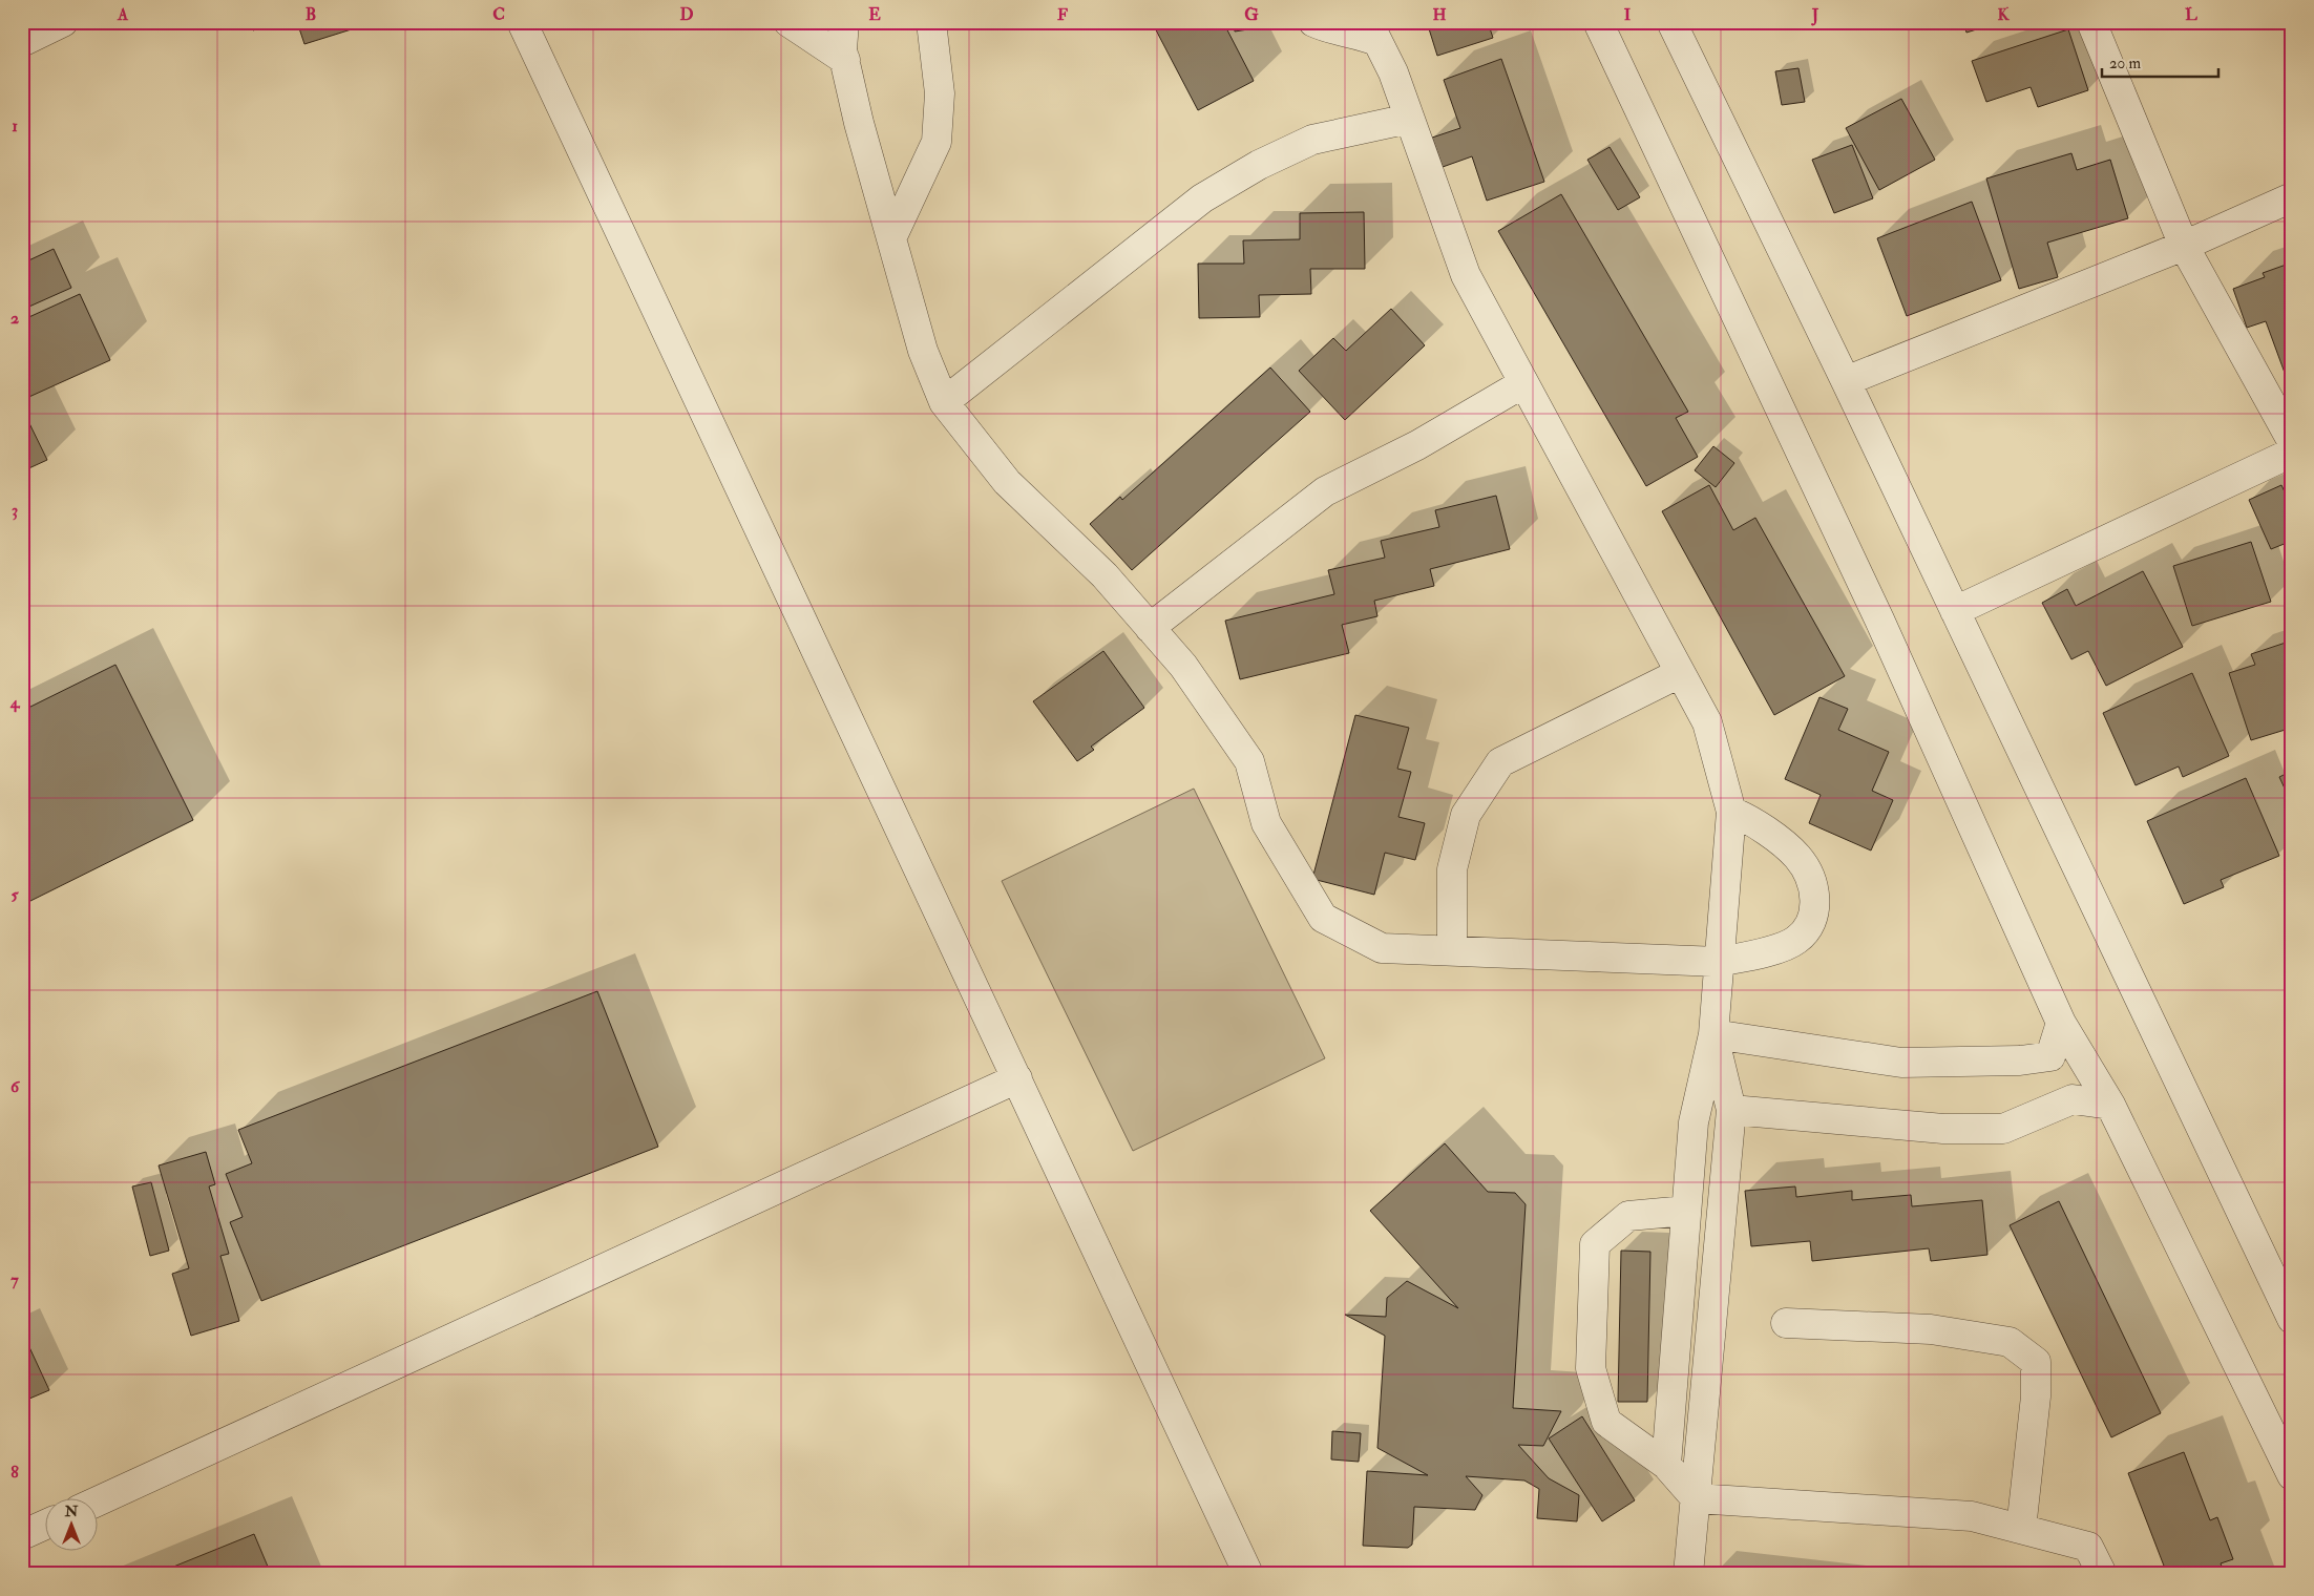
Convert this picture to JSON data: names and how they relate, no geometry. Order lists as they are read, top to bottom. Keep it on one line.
{"scale_bar":"20 m","north":"top","grid":{"columns":["A","B","C","D","E","F","G","H","I","J","K","L"],"rows":["1","2","3","4","5","6","7","8"]}}
